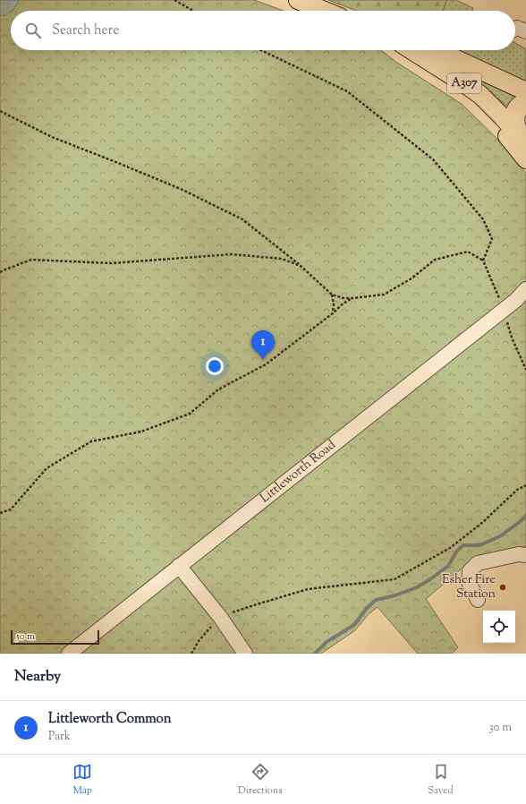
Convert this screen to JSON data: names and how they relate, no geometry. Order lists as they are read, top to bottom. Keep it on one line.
{"streets":{"main road":["A307"],"street":["Littleworth Road"]},"places":["Esher Fire Station"],"scale_bar":"50 m","page":{"search":"Search here","pins":"1","scale":"50 m","heading":"Nearby","list":[{"mark":"1","name":"Littleworth Common","note":"Park","value":"30 m"}],"nav":["Map","Directions","Saved"]}}
